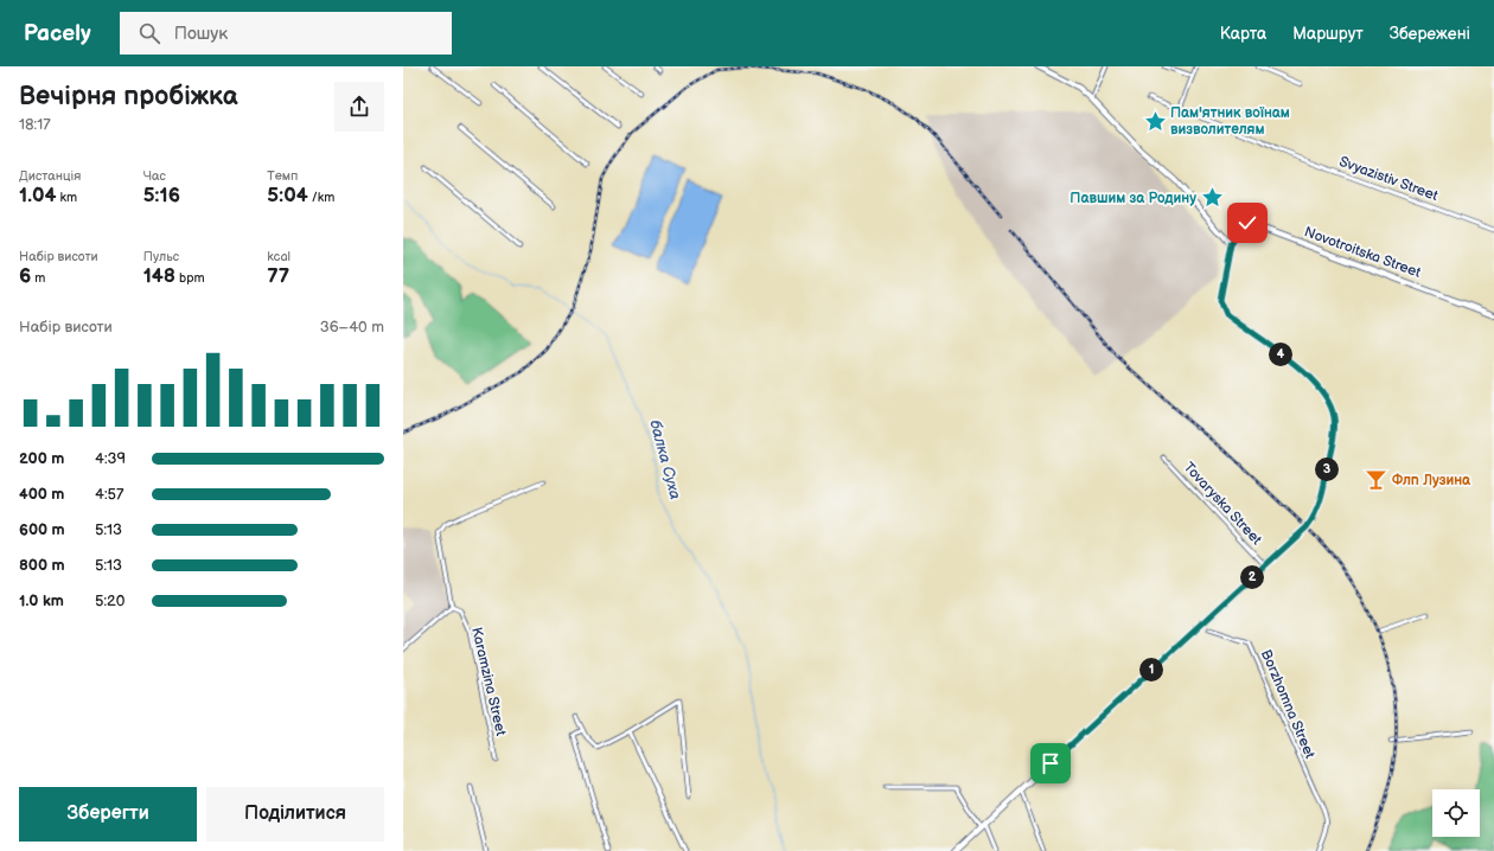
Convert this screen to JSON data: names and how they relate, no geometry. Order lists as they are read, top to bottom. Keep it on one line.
{"streets":{"main road":["Novotroitska Street"],"street":["Svyazistiv Street","Tovaryska Street","Karamzina Street","Borzhomna Street"]},"water":["балка Суха"],"places":{"place":["Пам'ятник воїнам визволителям","Павшим за Родину"],"bar":["Флп Лузина"]},"page":{"header":"Pacely","search":"Пошук","nav":["Карта","Маршрут","Збережені"],"heading":["Вечірня пробіжка","18:17"],"stats":[["Дистанція","1.04 km"],["Час","5:16"],["Темп","5:04 /km"],["Набір висоти","6 m"],["Пульс","148 bpm"],["kcal","77"]],"chart":["Набір висоти","36–40 m"],"pins":["4","3","2","1"],"list":[{"name":"200 m","note":"4:39"},{"name":"400 m","note":"4:57"},{"name":"600 m","note":"5:13"},{"name":"800 m","note":"5:13"},{"name":"1.0 km","note":"5:20"}],"buttons":["Зберегти","Поділитися"]}}
